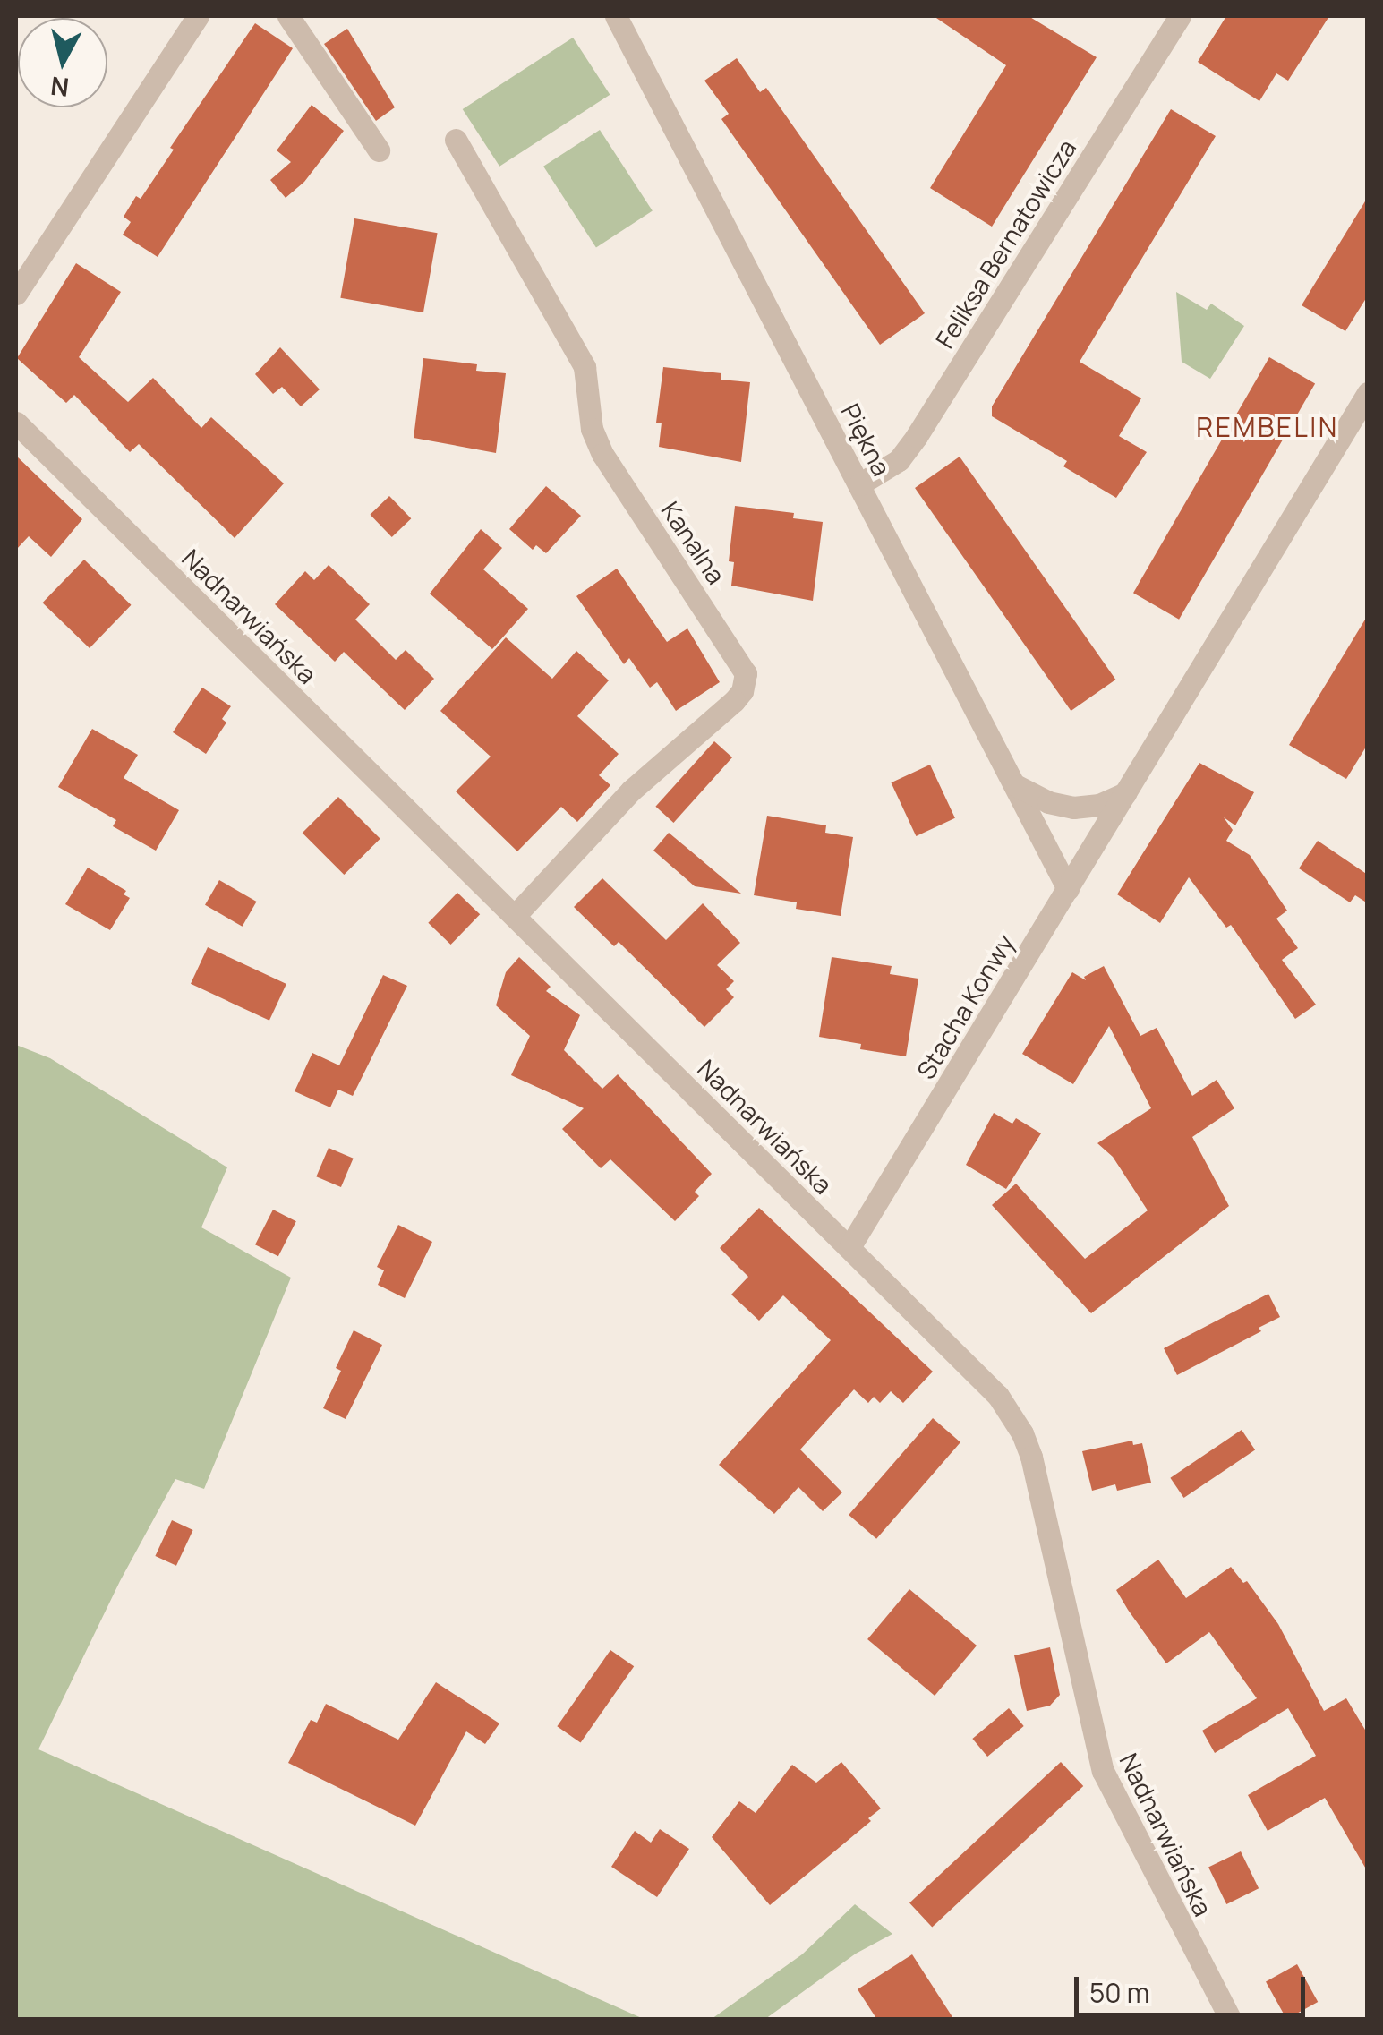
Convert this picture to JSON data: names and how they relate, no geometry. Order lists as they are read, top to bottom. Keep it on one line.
{"streets":{"street":["Feliksa Bernatowicza","Piękna","Kanalna","Nadnarwiańska","Stacha Konwy"]},"crossings":[["Feliksa Bernatowicza","Piękna"],["Piękna","Stacha Konwy"],["Kanalna","Nadnarwiańska"],["Nadnarwiańska","Stacha Konwy"]],"districts":["REMBELIN"],"scale_bar":"50 m","north":"bottom"}
